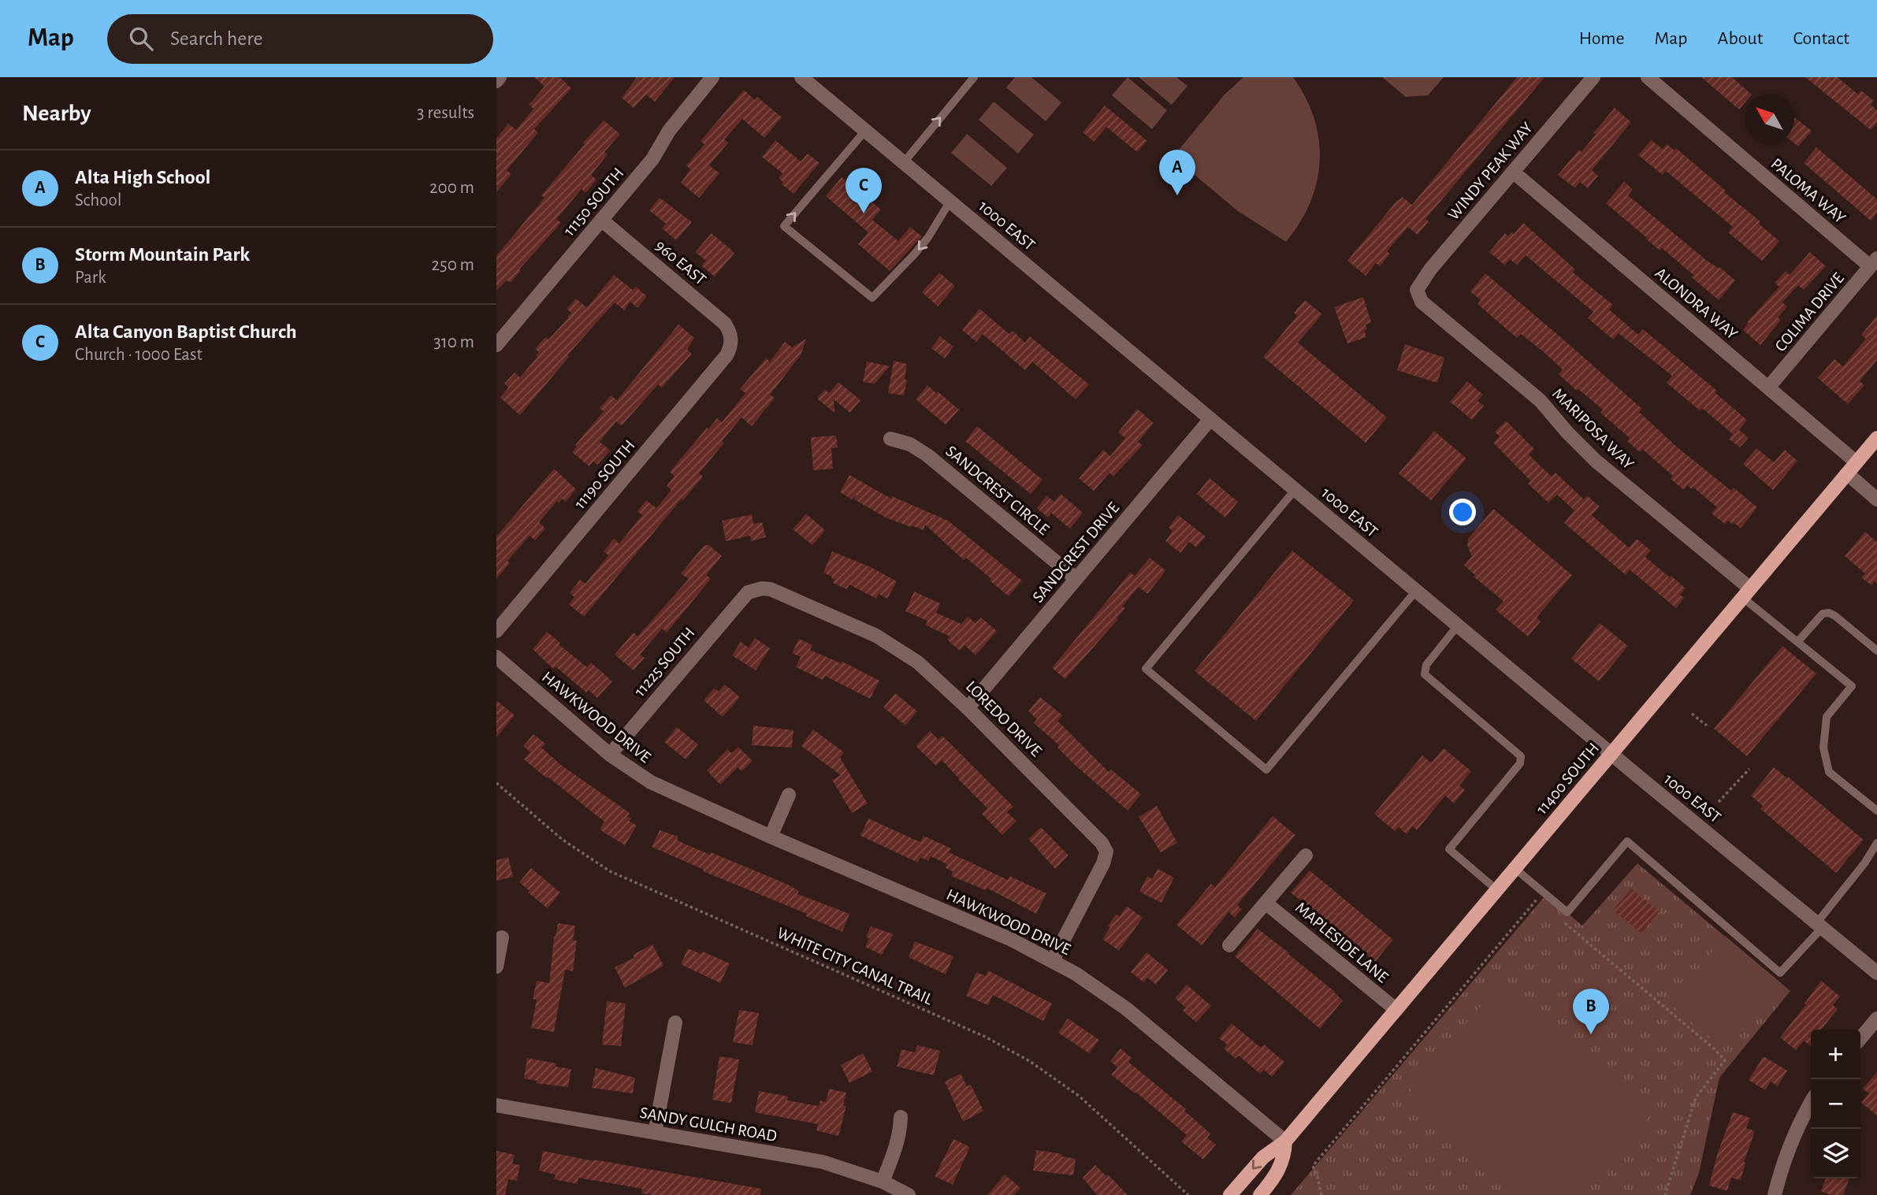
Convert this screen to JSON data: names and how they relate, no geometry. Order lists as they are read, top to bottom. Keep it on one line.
{"streets":{"main road":["11400 SOUTH"],"street":["WINDY PEAK WAY","PALOMA WAY","11150 SOUTH","1000 EAST","960 EAST","ALONDRA WAY","COLIMA DRIVE","MARIPOSA WAY","11190 SOUTH","SANDCREST CIRCLE","SANDCREST DRIVE","11225 SOUTH","HAWKWOOD DRIVE","LOREDO DRIVE","MAPLESIDE LANE","SANDY GULCH ROAD"],"path":["WHITE CITY CANAL TRAIL"]},"crossings":[["WINDY PEAK WAY","ALONDRA WAY"],["WINDY PEAK WAY","MARIPOSA WAY"],["PALOMA WAY","COLIMA DRIVE"],["11150 SOUTH","960 EAST"],["1000 EAST","SANDCREST DRIVE"],["1000 EAST","11400 SOUTH"],["960 EAST","11190 SOUTH"],["ALONDRA WAY","COLIMA DRIVE"],["ALONDRA WAY","11400 SOUTH"],["MARIPOSA WAY","11400 SOUTH"],["SANDCREST CIRCLE","SANDCREST DRIVE"],["SANDCREST DRIVE","LOREDO DRIVE"],["11225 SOUTH","HAWKWOOD DRIVE"],["11225 SOUTH","LOREDO DRIVE"],["HAWKWOOD DRIVE","LOREDO DRIVE"],["HAWKWOOD DRIVE","11400 SOUTH"],["11400 SOUTH","MAPLESIDE LANE"]],"north":"top left","page":{"header":"Map","search":"Search here","nav":["Home","Map","About","Contact"],"heading":["Nearby","3 results"],"list":[{"mark":"A","name":"Alta High School","note":"School","value":"200 m"},{"mark":"B","name":"Storm Mountain Park","note":"Park","value":"250 m"},{"mark":"C","name":"Alta Canyon Baptist Church","note":"Church · 1000 East","value":"310 m"}],"pins":["A","C","B"],"map_buttons":["+","−"]}}
